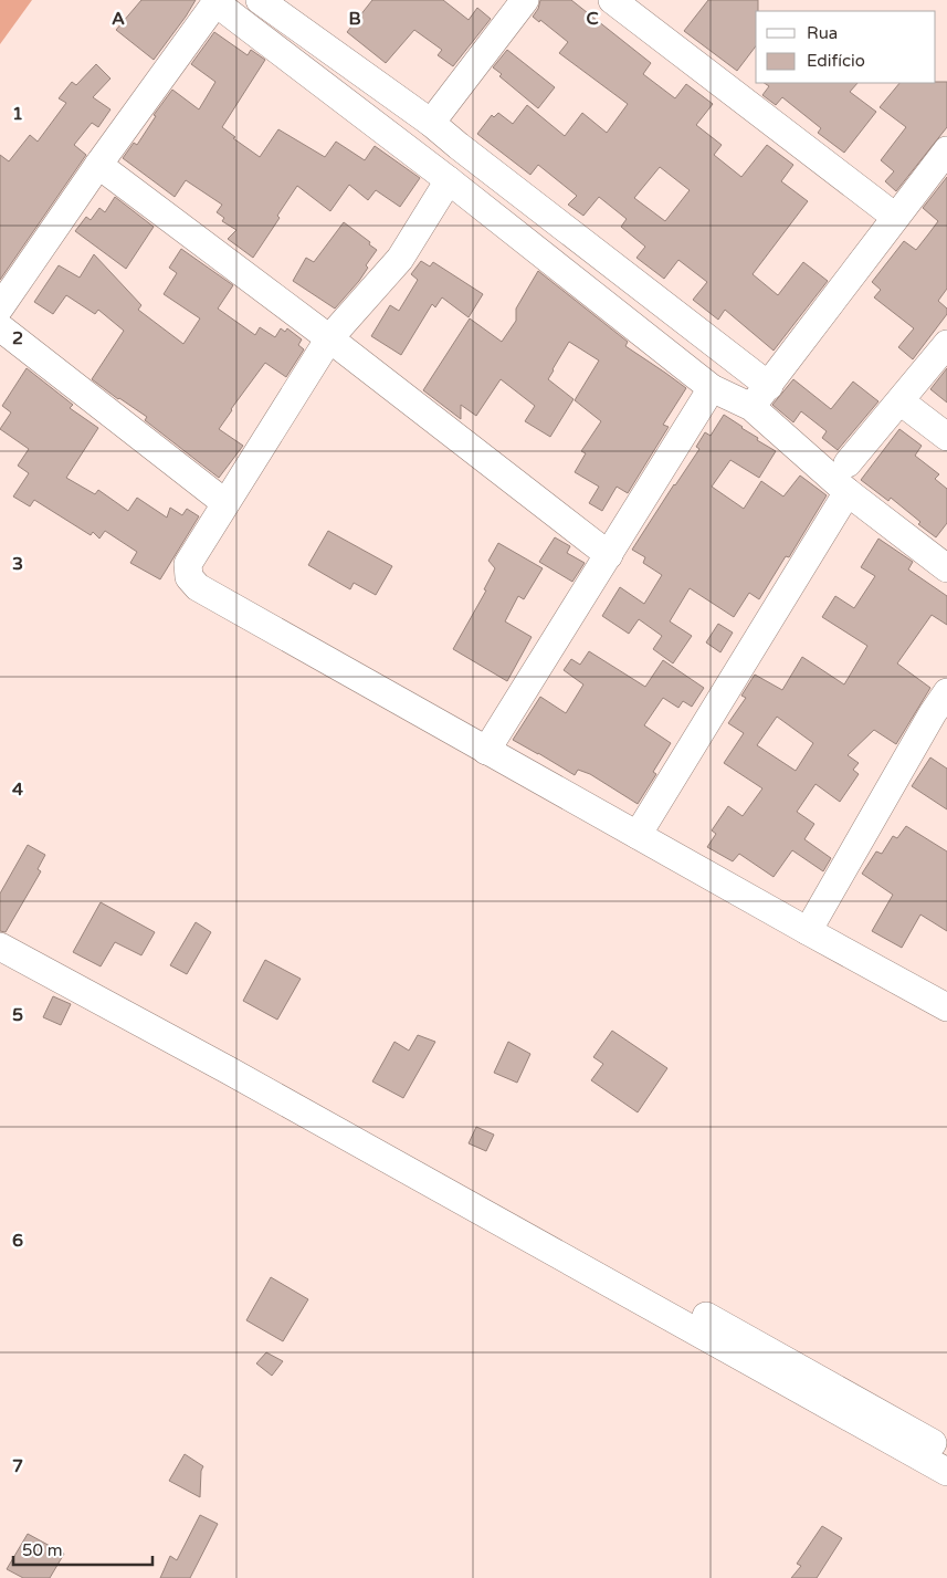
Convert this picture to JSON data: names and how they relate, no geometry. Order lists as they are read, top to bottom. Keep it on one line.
{"legend":["Rua","Edifício"],"scale_bar":"50 m","grid":{"columns":["A","B","C"],"rows":["1","2","3","4","5","6","7"]}}
